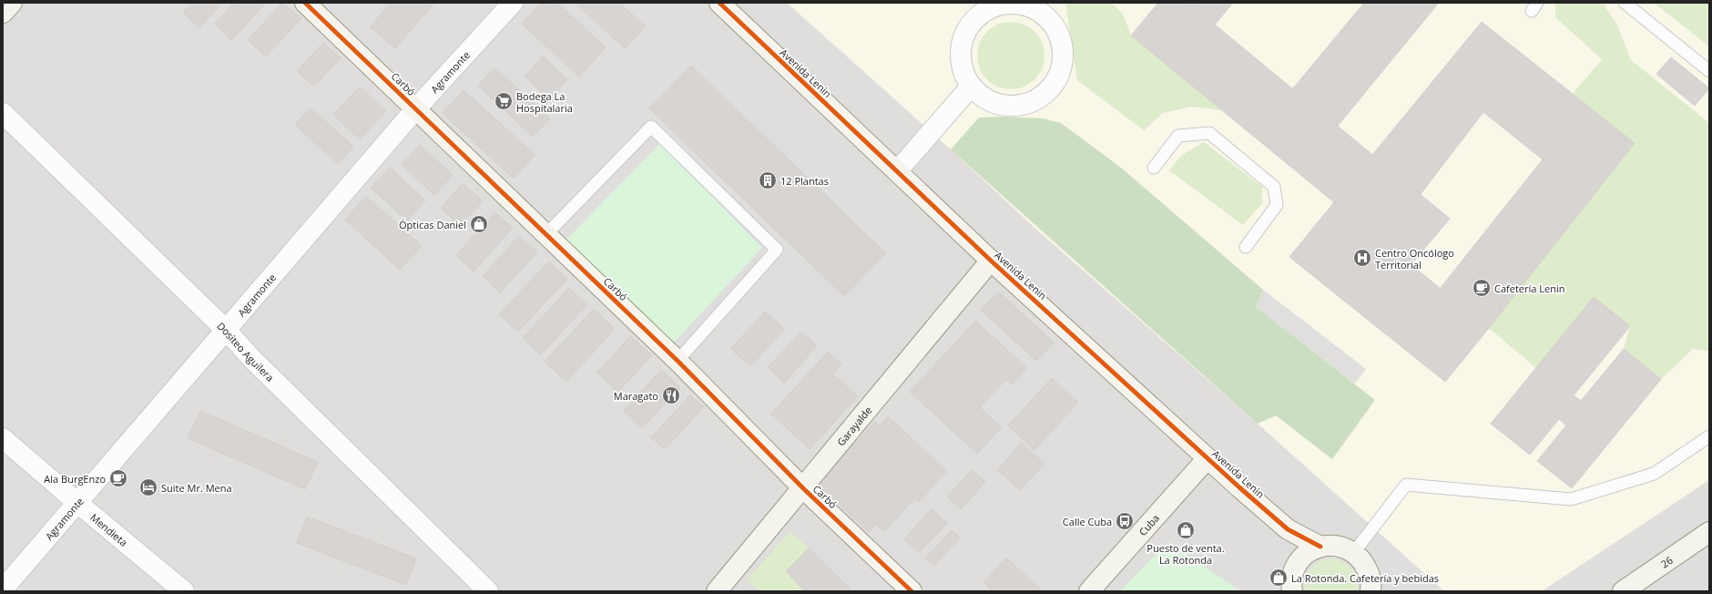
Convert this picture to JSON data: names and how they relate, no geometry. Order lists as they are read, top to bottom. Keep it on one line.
{"streets":{"street":["Agramonte","Avenida Lenin","Carbó","Dositeo Aguilera","Garayalde","Cuba","Mendieta","26"]},"crossings":[["Agramonte","Carbó"],["Agramonte","Dositeo Aguilera"],["Agramonte","Mendieta"],["Avenida Lenin","Garayalde"],["Avenida Lenin","Cuba"],["Carbó","Garayalde"]],"places":{"supermarket":["Bodega La Hospitalaria"],"building":["12 Plantas"],"shop":["Ópticas Daniel","Puesto de venta. La Rotonda","La Rotonda. Cafetería y bebidas"],"hospital":["Centro Oncólogo Territorial"],"cafe":["Cafetería Lenin","Ala BurgEnzo"],"restaurant":["Maragato"],"hotel":["Suite Mr. Mena"],"bus stop":["Calle Cuba"]}}
